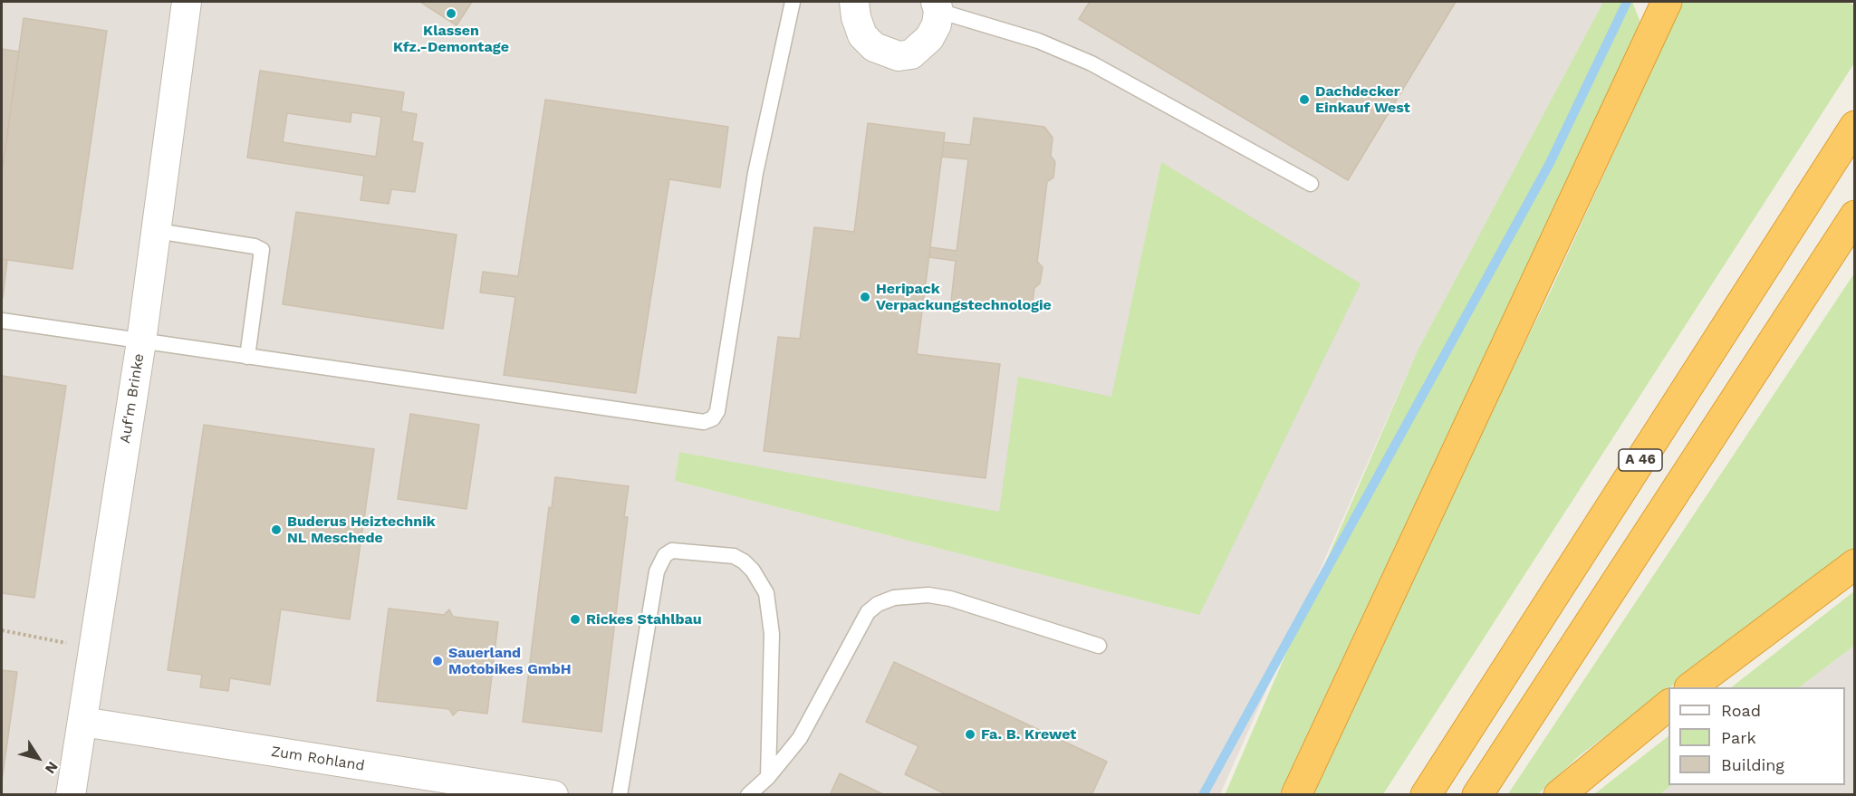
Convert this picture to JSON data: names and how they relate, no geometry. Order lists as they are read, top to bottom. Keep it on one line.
{"streets":{"highway":["A 46"],"street":["Auf'm Brinke","Zum Rohland"]},"crossings":[["Auf'm Brinke","Zum Rohland"]],"places":["Klassen Kfz.-Demontage","Dachdecker Einkauf West","Heripack Verpackungstechnologie","Buderus Heiztechnik NL Meschede","Rickes Stahlbau","Sauerland Motobikes GmbH","Fa. B. Krewet"],"legend":["Road","Park","Building"],"north":"bottom right"}
